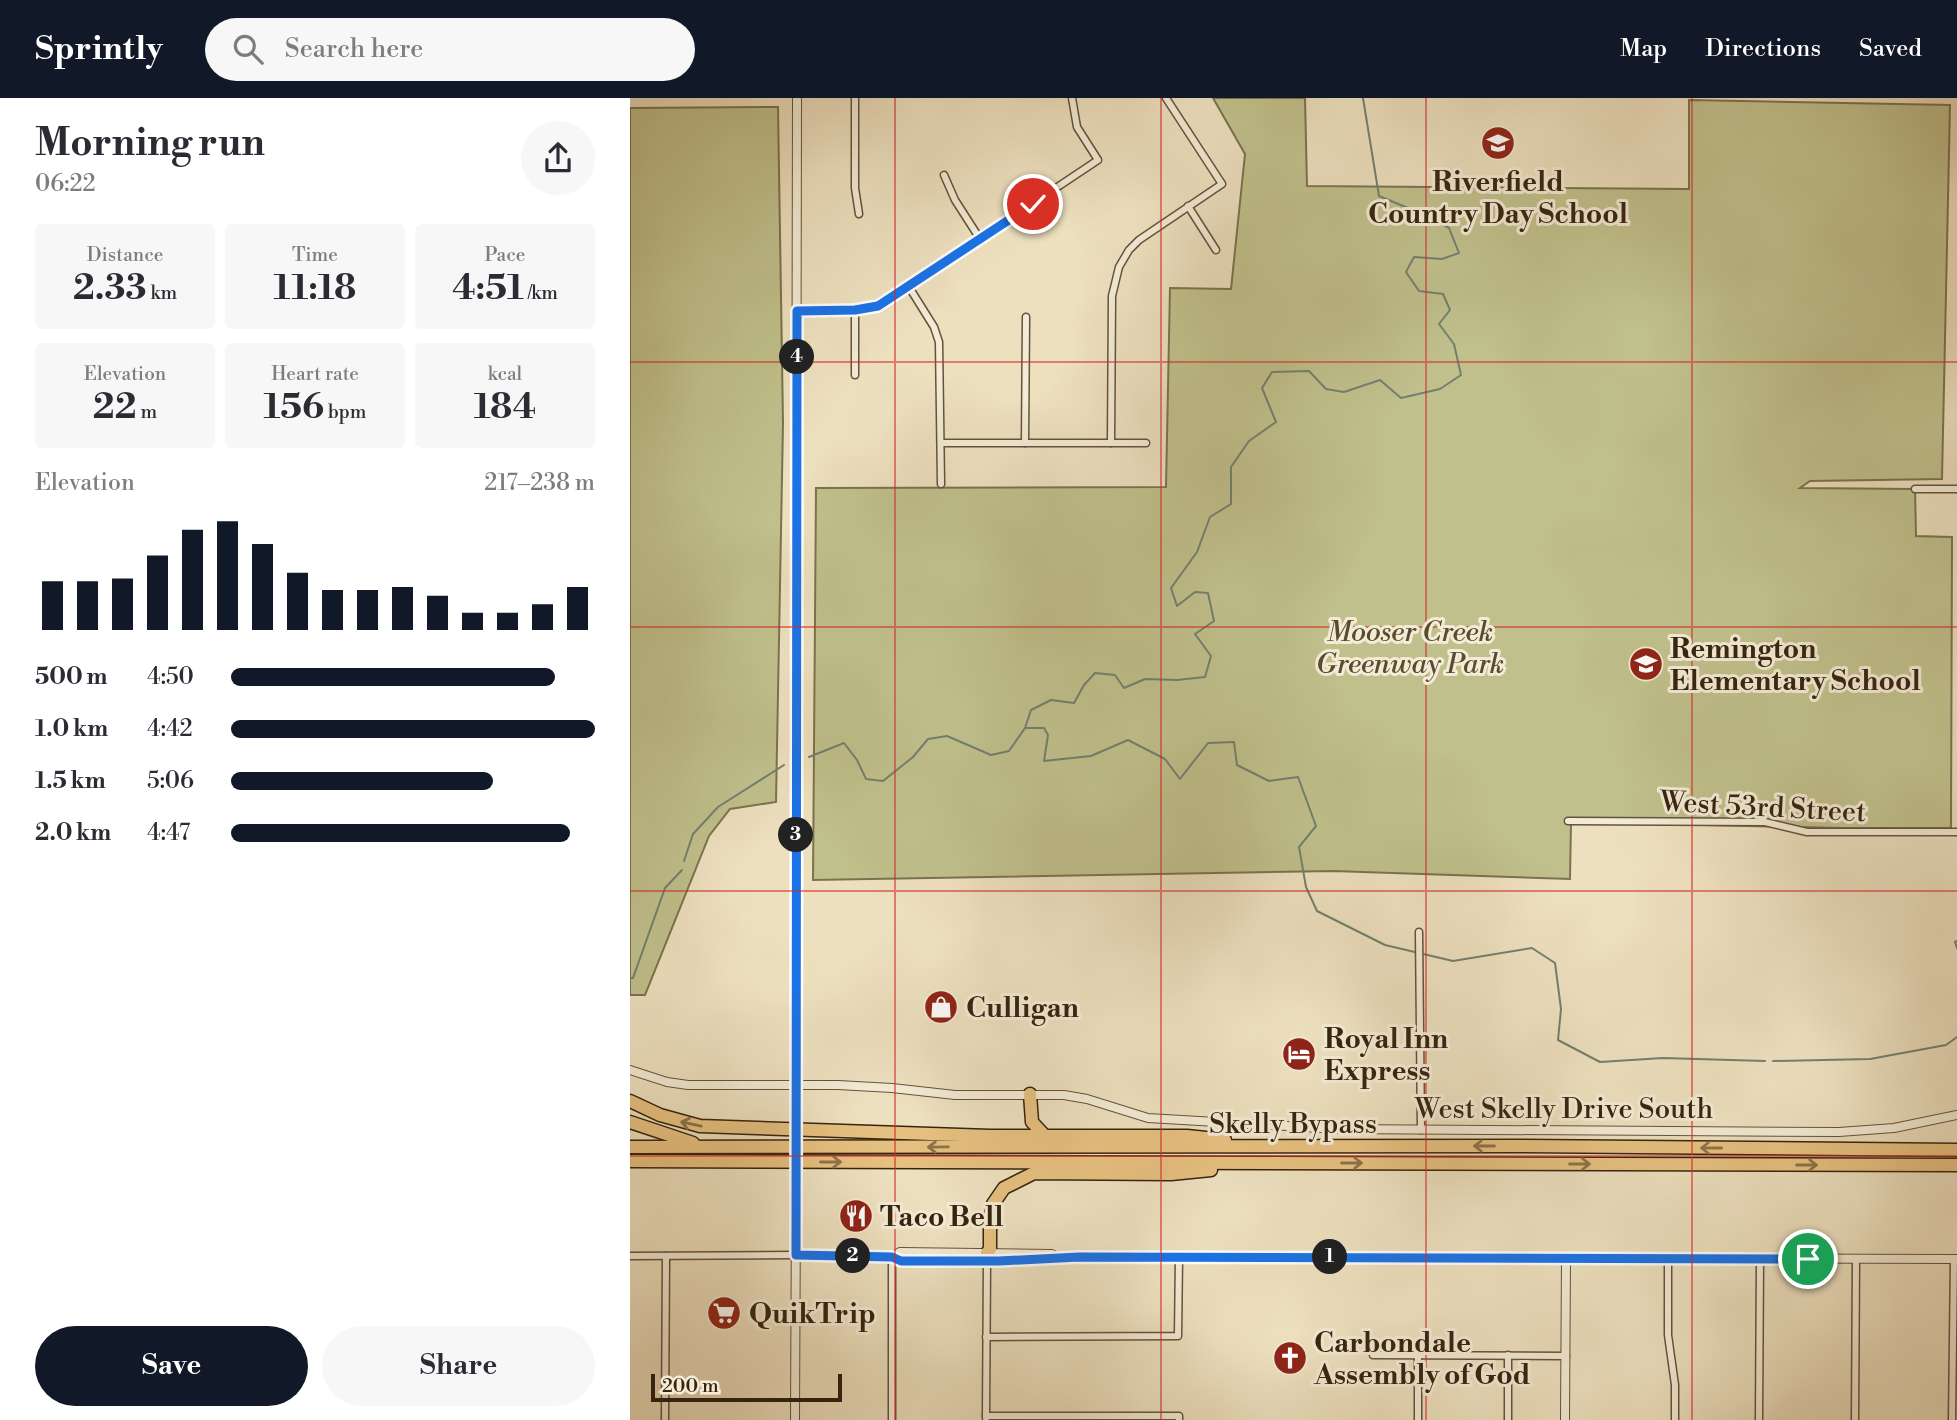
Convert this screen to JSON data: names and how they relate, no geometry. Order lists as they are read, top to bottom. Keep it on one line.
{"streets":{"highway":["Skelly Bypass"],"street":["West 53rd Street","West Skelly Drive South"]},"parks":["Mooser Creek Greenway Park"],"places":{"school or university":["Riverfield Country Day School","Remington Elementary School"],"shop":["Culligan"],"hotel":["Royal Inn Express"],"restaurant":["Taco Bell"],"supermarket":["QuikTrip"],"church":["Carbondale Assembly of God"]},"scale_bar":"200 m","page":{"header":"Sprintly","search":"Search here","nav":["Map","Directions","Saved"],"heading":["Morning run","06:22"],"stats":[["Distance","2.33 km"],["Time","11:18"],["Pace","4:51 /km"],["Elevation","22 m"],["Heart rate","156 bpm"],["kcal","184"]],"pins":["4","3","2","1"],"chart":["Elevation","217–238 m"],"list":[{"name":"500 m","note":"4:50"},{"name":"1.0 km","note":"4:42"},{"name":"1.5 km","note":"5:06"},{"name":"2.0 km","note":"4:47"}],"buttons":["Save","Share"],"scale":"200 m"}}
